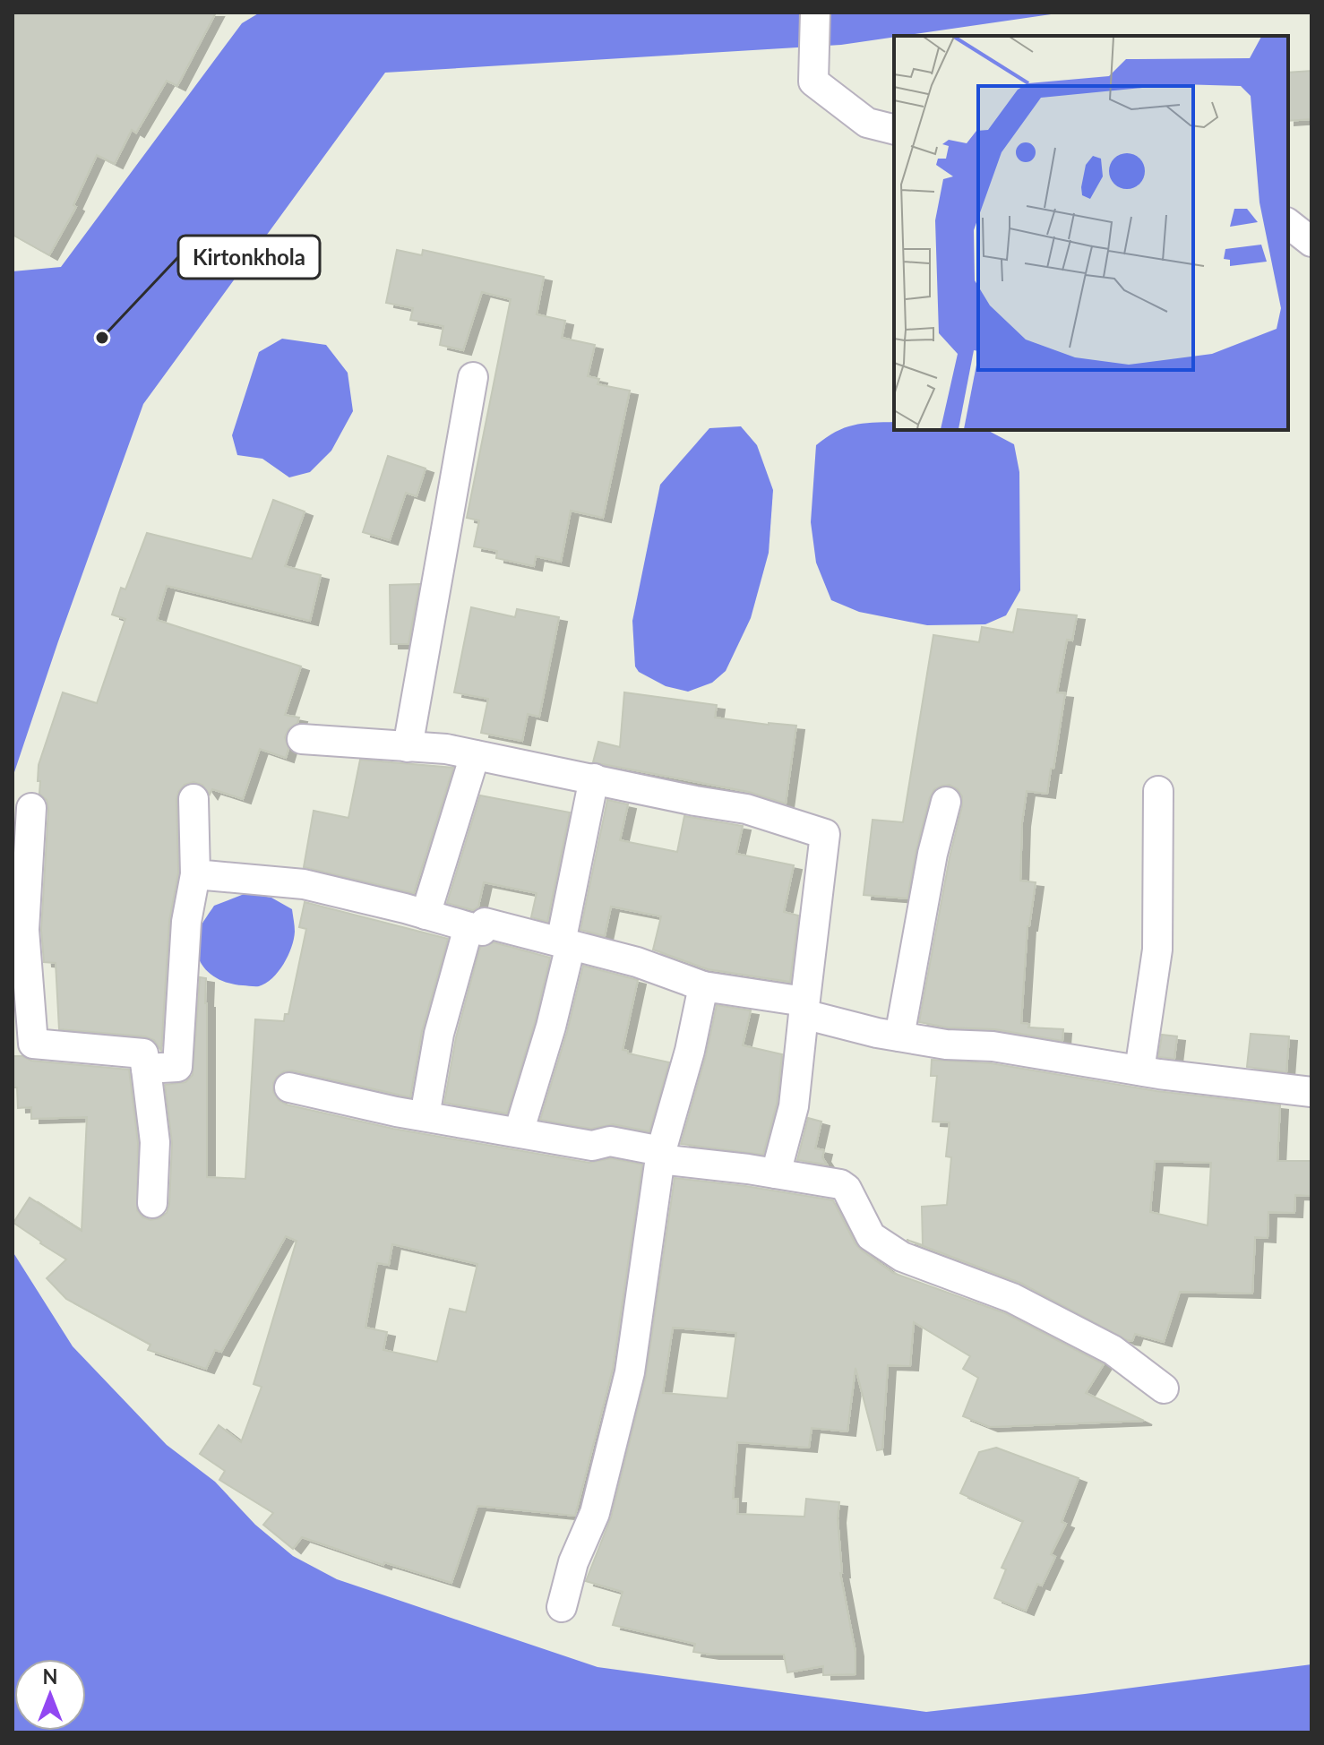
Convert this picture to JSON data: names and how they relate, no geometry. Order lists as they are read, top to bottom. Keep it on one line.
{"places":["Kirtonkhola"],"north":"top"}
